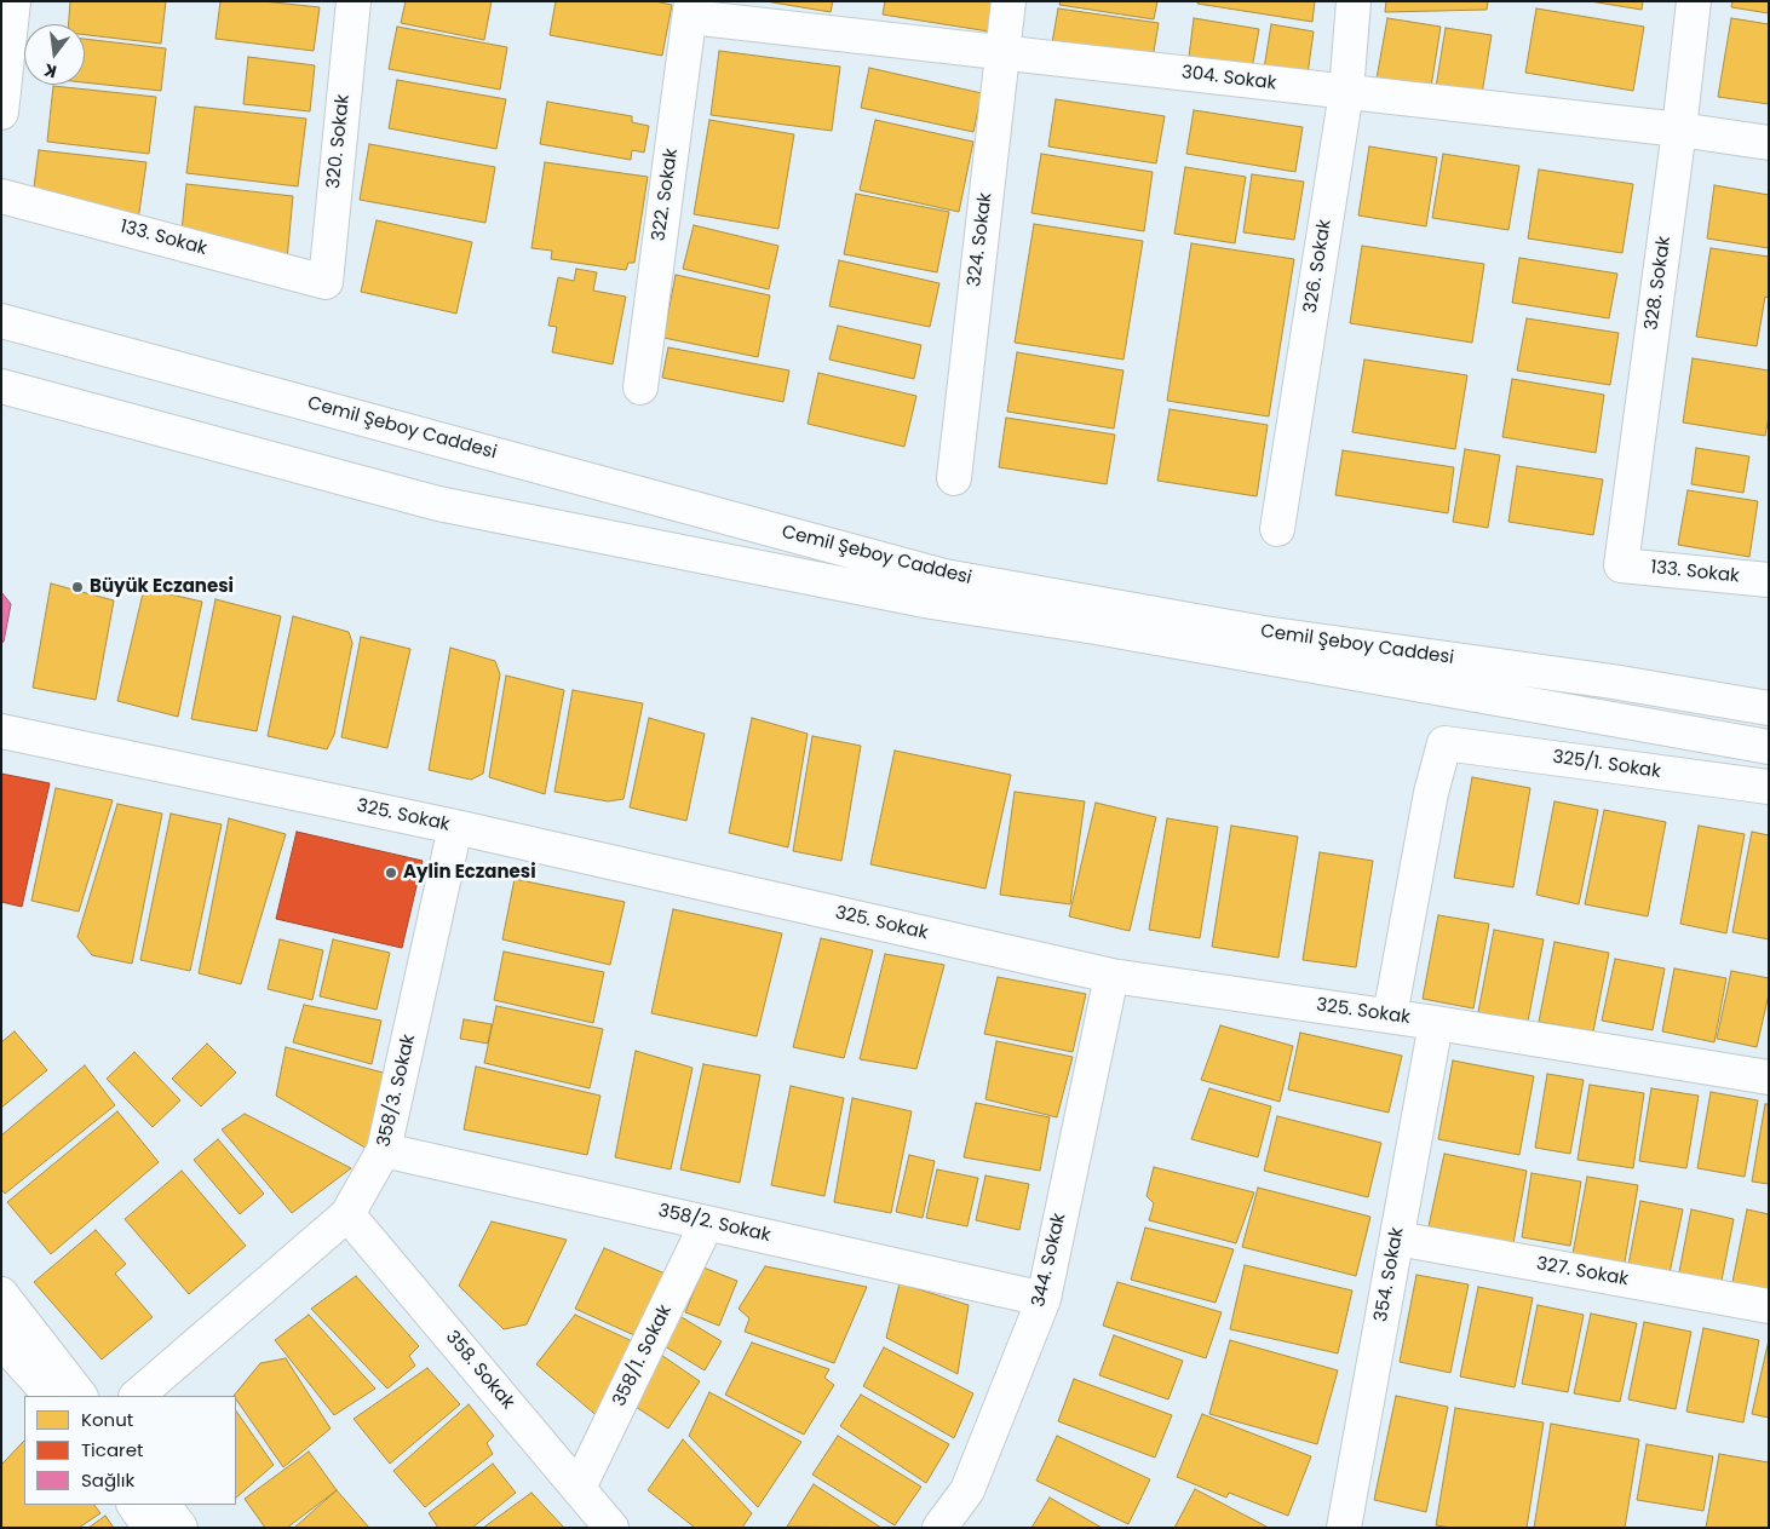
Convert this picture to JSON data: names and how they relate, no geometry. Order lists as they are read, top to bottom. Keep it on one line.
{"streets":{"street":["304. Sokak","320. Sokak","322. Sokak","133. Sokak","324. Sokak","326. Sokak","328. Sokak","Cemil Şeboy Caddesi","325/1. Sokak","325. Sokak","358/3. Sokak","358/2. Sokak","344. Sokak","327. Sokak","354. Sokak","358/1. Sokak","358. Sokak"]},"crossings":[["304. Sokak","322. Sokak"],["304. Sokak","324. Sokak"],["304. Sokak","326. Sokak"],["304. Sokak","328. Sokak"],["320. Sokak","133. Sokak"],["133. Sokak","328. Sokak"],["325/1. Sokak","325. Sokak"],["325. Sokak","358/3. Sokak"],["325. Sokak","344. Sokak"],["325. Sokak","354. Sokak"],["358/3. Sokak","358/2. Sokak"],["358/3. Sokak","358. Sokak"],["358/2. Sokak","344. Sokak"],["358/2. Sokak","358/1. Sokak"],["327. Sokak","354. Sokak"],["358/1. Sokak","358. Sokak"]],"places":["Büyük Eczanesi","Aylin Eczanesi"],"legend":["Konut","Ticaret","Sağlık"],"north":"bottom"}
